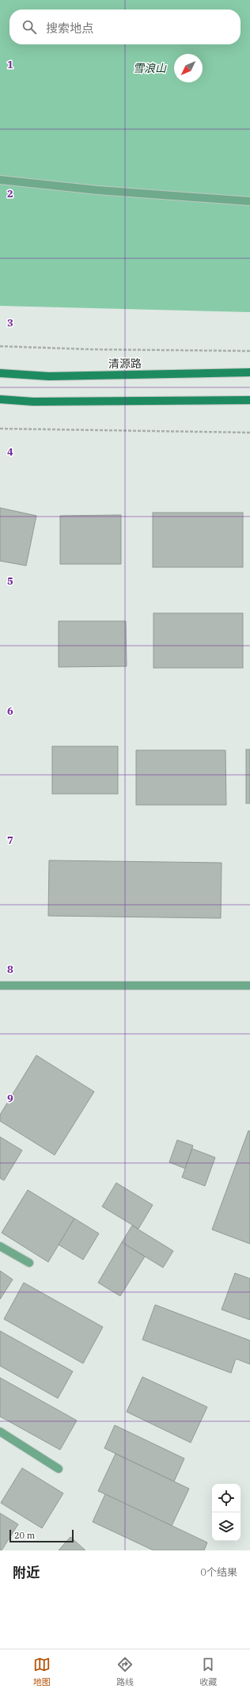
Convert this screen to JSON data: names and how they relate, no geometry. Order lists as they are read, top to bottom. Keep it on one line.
{"streets":{"street":["清源路"]},"parks":["雪浪山"],"scale_bar":"20 m","north":"bottom left","page":{"search":"搜索地点","scale":"20 m","heading":["附近","0个结果"],"nav":["地图","路线","收藏"]},"grid":{"rows":["1","2","3","4","5","6","7","8","9"]}}
